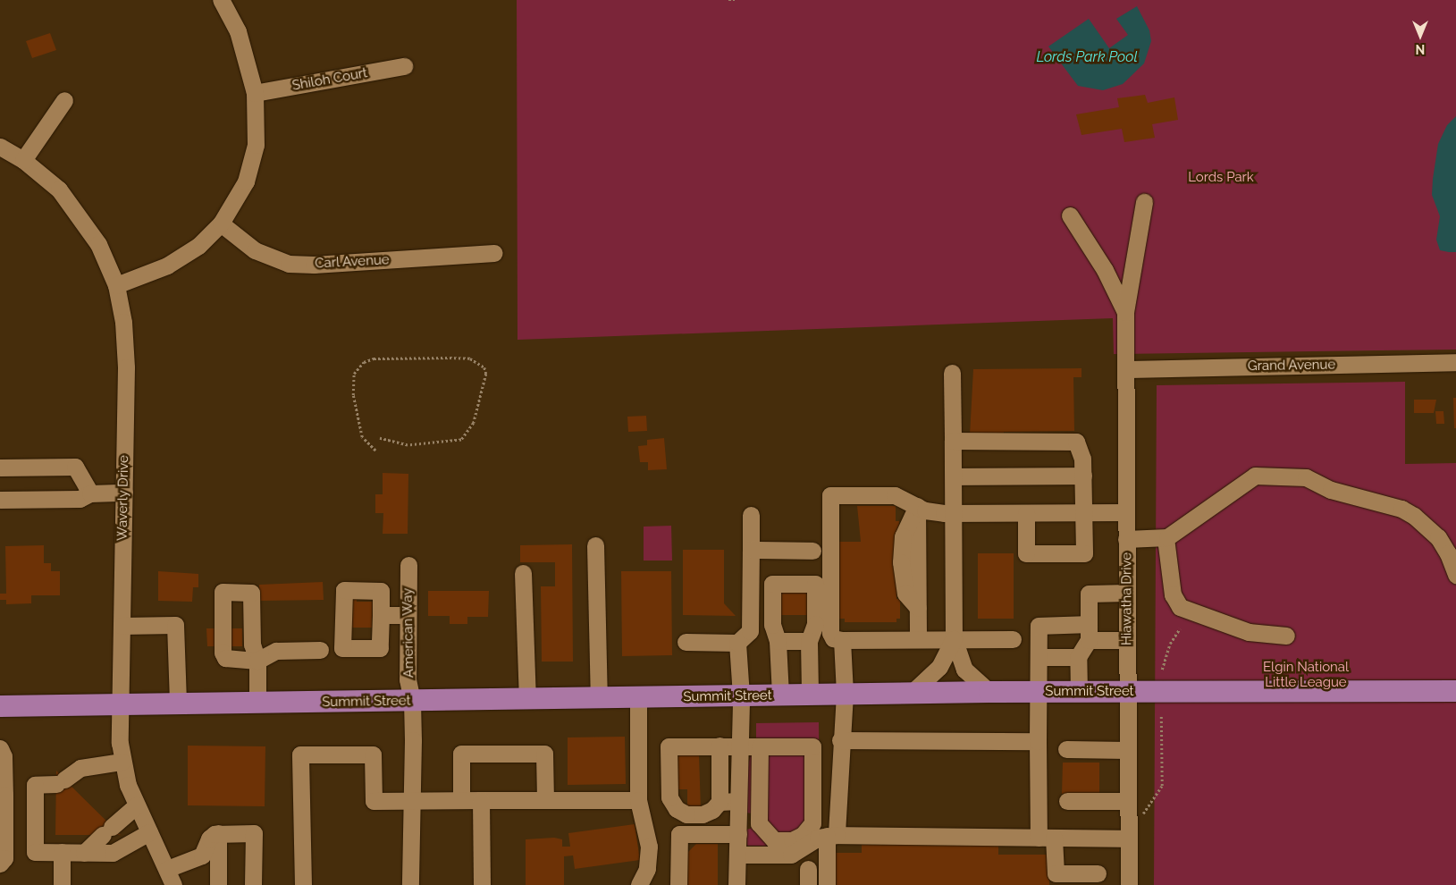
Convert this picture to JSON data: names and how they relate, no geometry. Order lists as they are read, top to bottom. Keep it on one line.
{"streets":{"main road":["Summit Street"],"street":["Shiloh Court","Carl Avenue","Grand Avenue","Waverly Drive","Hiawatha Drive","American Way"]},"crossings":[["Grand Avenue","Hiawatha Drive"],["Waverly Drive","Summit Street"],["Hiawatha Drive","Summit Street"],["American Way","Summit Street"]],"water":["Lords Park Pool"],"parks":["Lords Park","Elgin National Little League"],"north":"bottom"}
